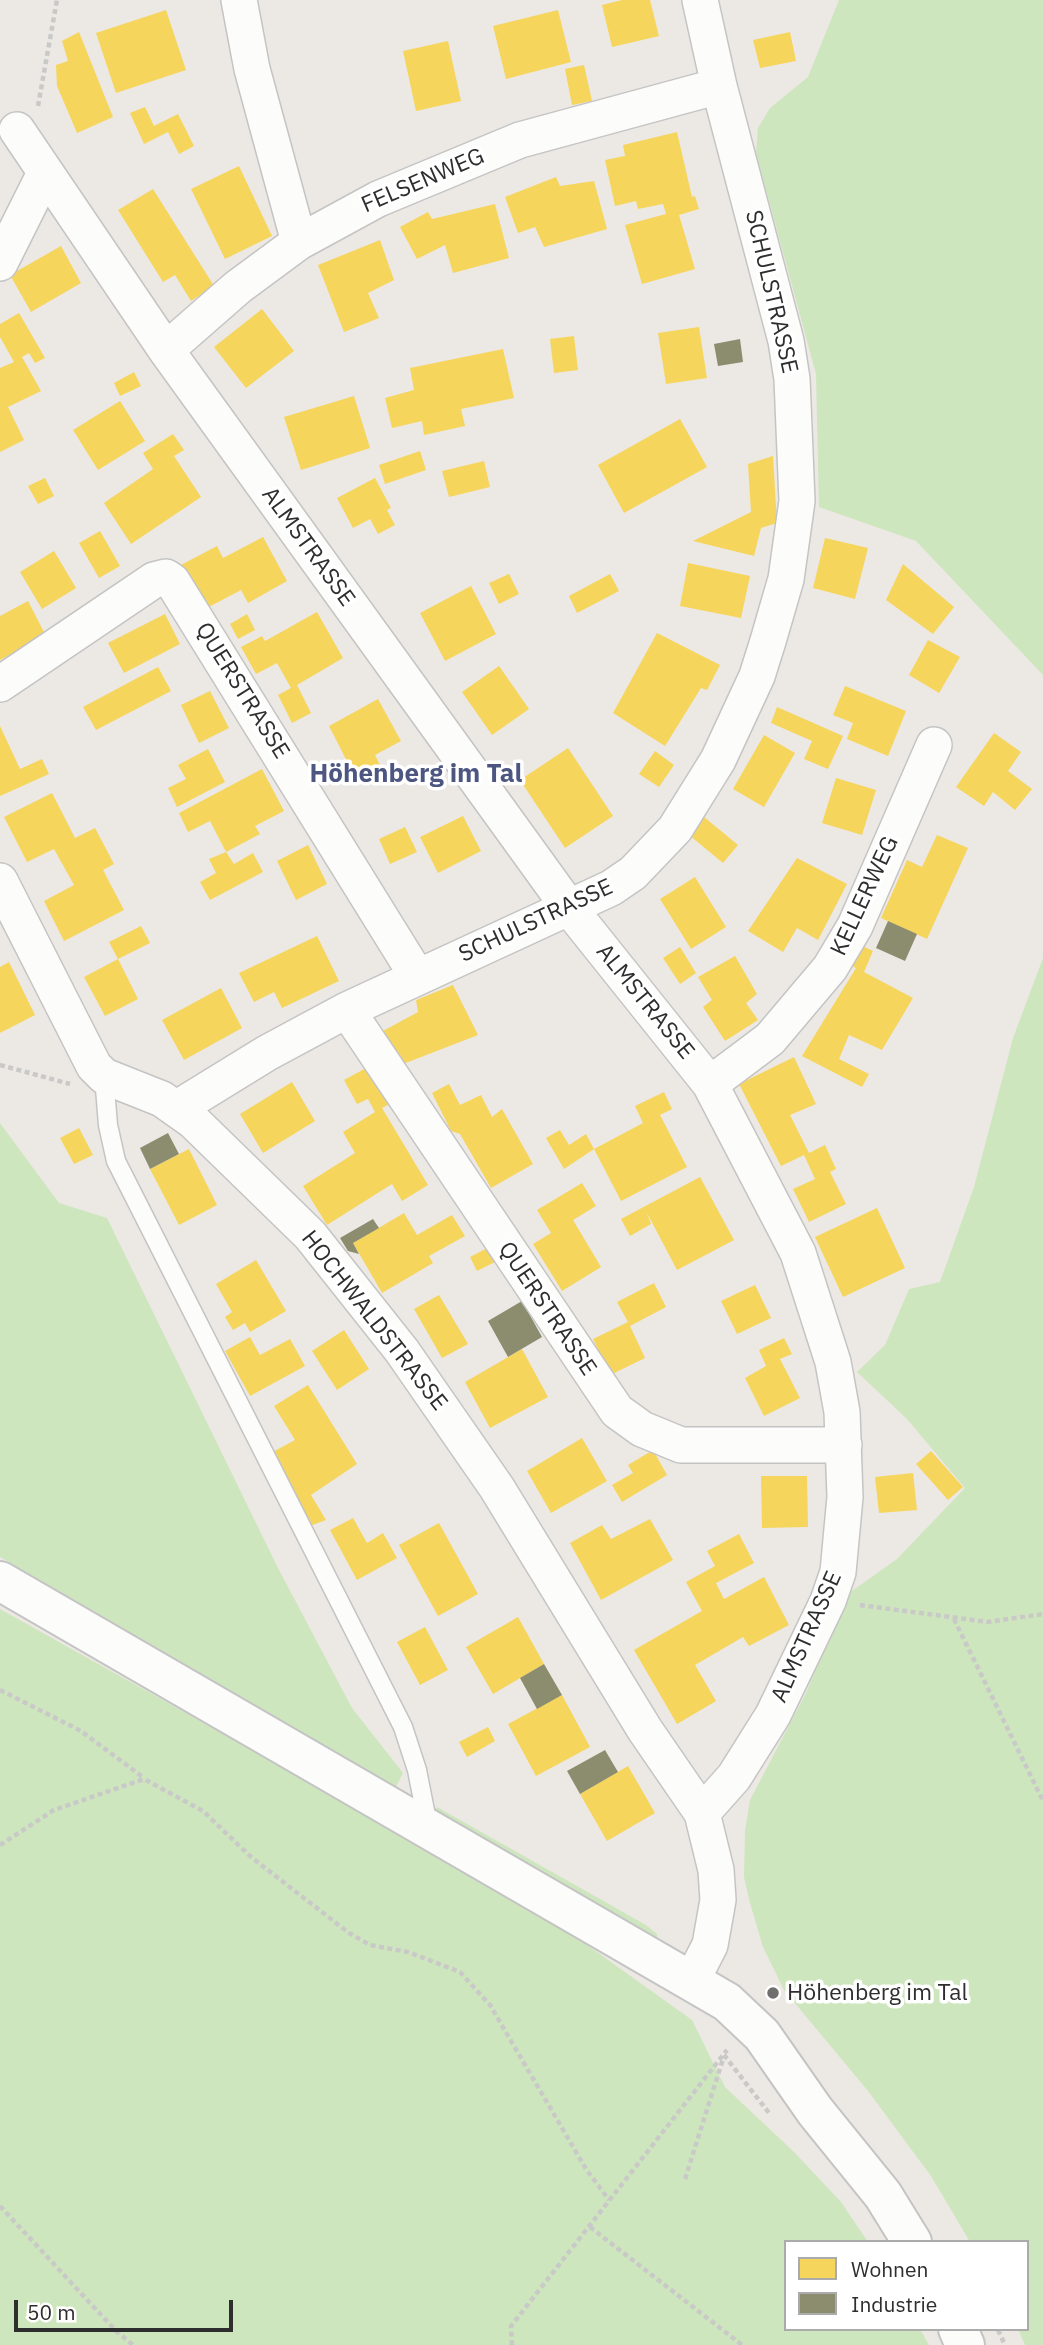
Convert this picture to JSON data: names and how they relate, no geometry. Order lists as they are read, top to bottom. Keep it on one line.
{"streets":{"street":["FELSENWEG","SCHULSTRASSE","ALMSTRASSE","QUERSTRASSE","KELLERWEG","HOCHWALDSTRASSE"]},"crossings":[["FELSENWEG","SCHULSTRASSE"],["FELSENWEG","ALMSTRASSE"],["SCHULSTRASSE","ALMSTRASSE"],["SCHULSTRASSE","QUERSTRASSE"],["SCHULSTRASSE","HOCHWALDSTRASSE"],["ALMSTRASSE","QUERSTRASSE"],["ALMSTRASSE","KELLERWEG"],["ALMSTRASSE","HOCHWALDSTRASSE"]],"districts":["Höhenberg im Tal"],"places":["Höhenberg im Tal"],"legend":["Wohnen","Industrie"],"scale_bar":"50 m"}
